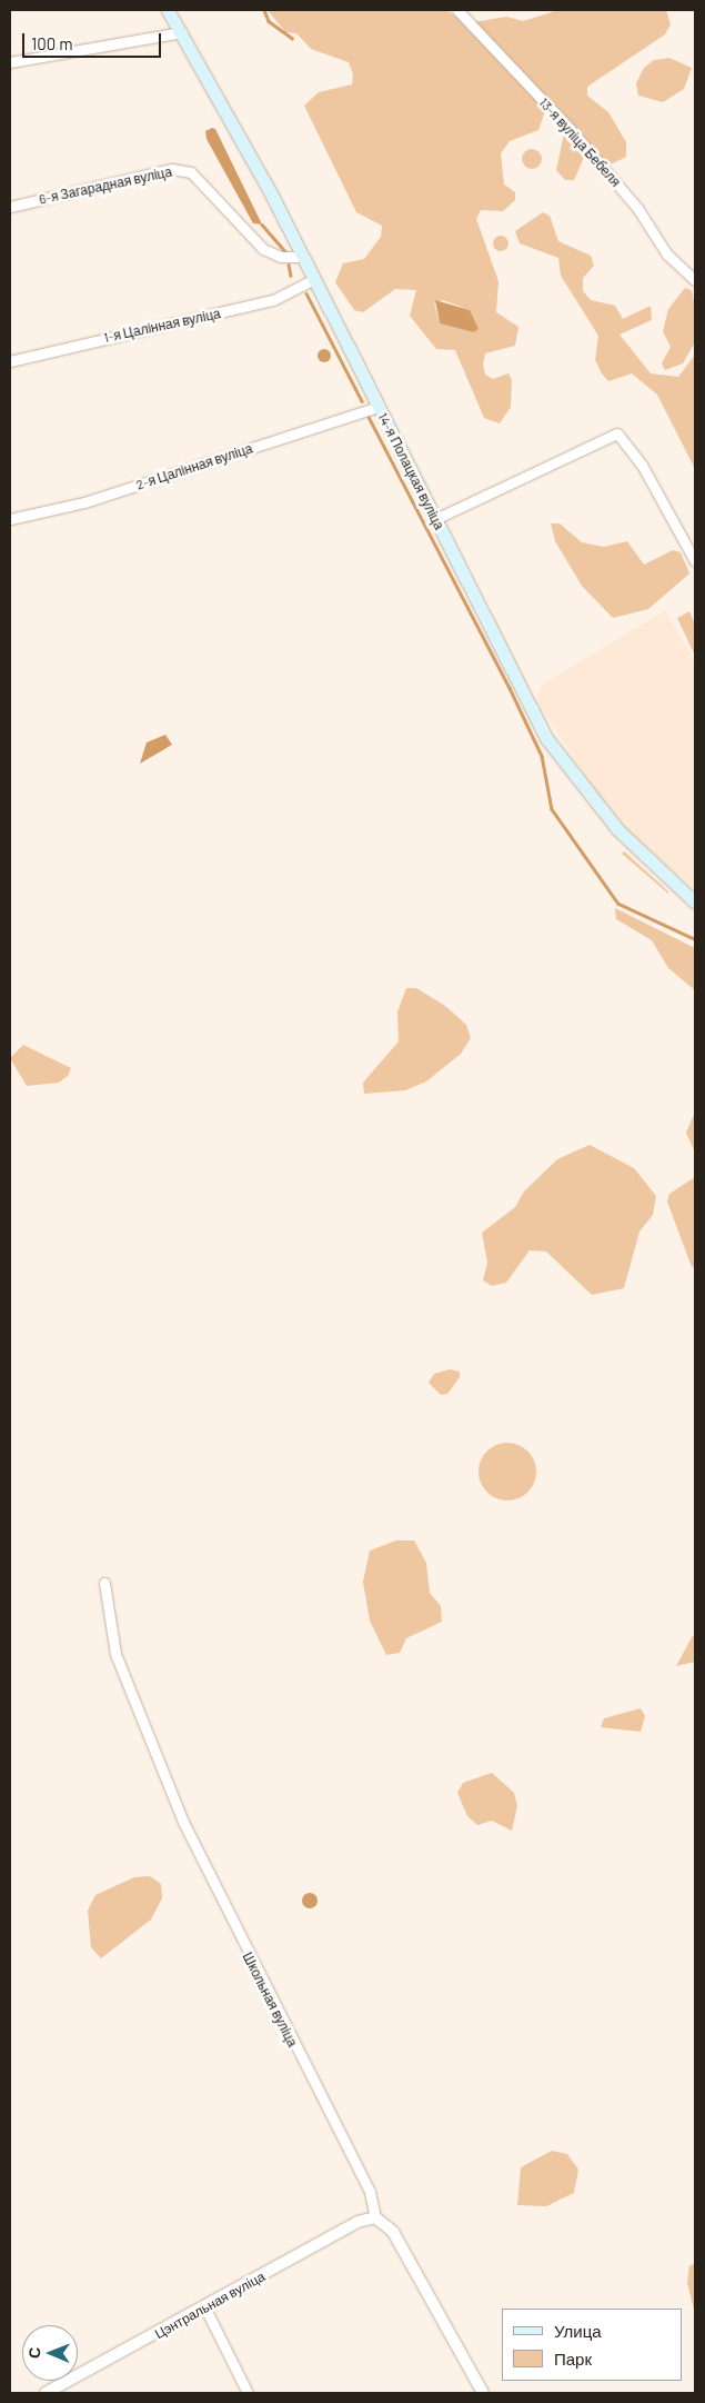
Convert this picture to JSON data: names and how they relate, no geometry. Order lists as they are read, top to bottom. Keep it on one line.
{"streets":{"main road":["14-я Полацкая вуліца"],"street":["13-я вуліца Бебеля","6-я Загарадная вуліца","1-я Цалінная вуліца","2-я Цалінная вуліца","Школьная вуліца","Цэнтральная вуліца"]},"crossings":[["6-я Загарадная вуліца","14-я Полацкая вуліца"],["1-я Цалінная вуліца","14-я Полацкая вуліца"],["2-я Цалінная вуліца","14-я Полацкая вуліца"],["Школьная вуліца","Цэнтральная вуліца"]],"legend":["Улица","Парк"],"scale_bar":"100 m","north":"left"}
